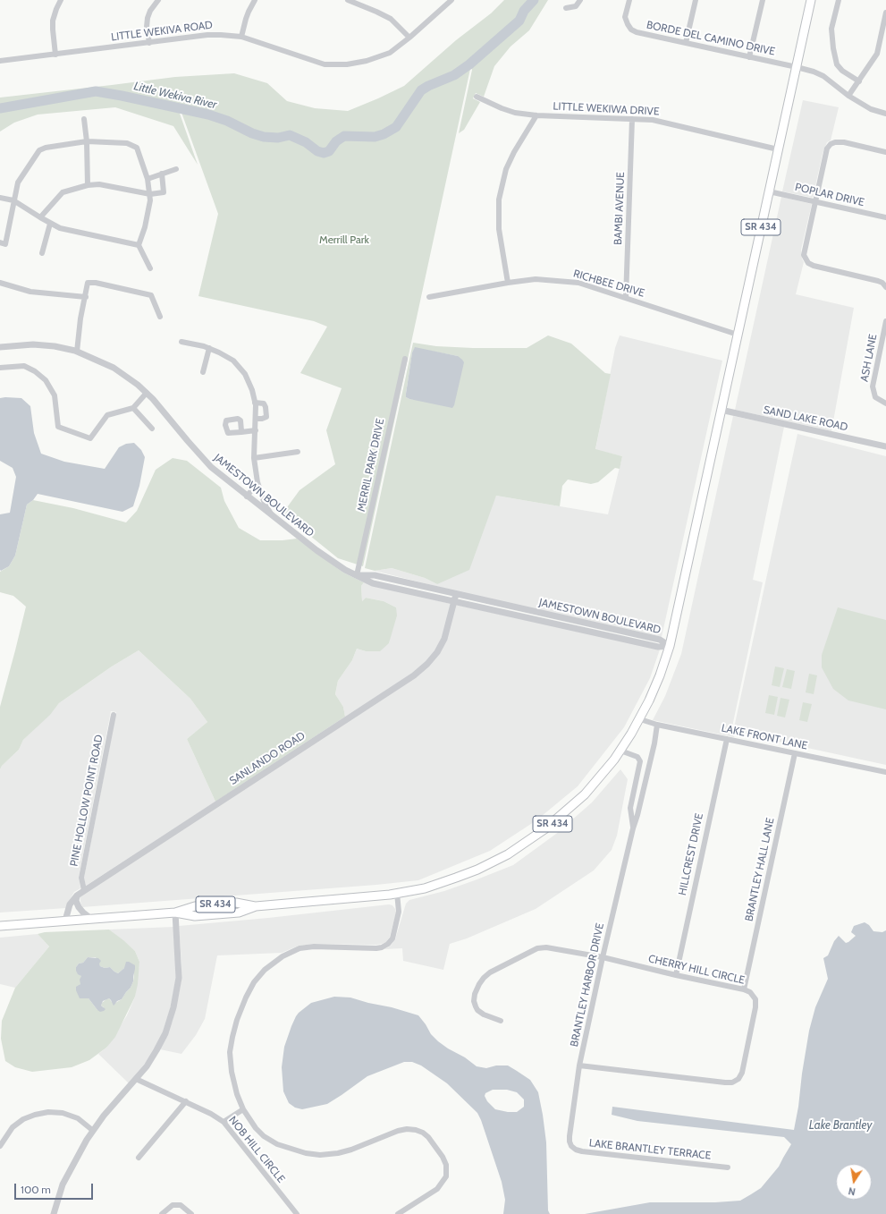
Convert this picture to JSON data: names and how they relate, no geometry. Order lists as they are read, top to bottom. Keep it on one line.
{"streets":{"main road":["SR 434"],"street":["LITTLE WEKIVA ROAD","BORDE DEL CAMINO DRIVE","LITTLE WEKIWA DRIVE","POPLAR DRIVE","BAMBI AVENUE","RICHBEE DRIVE","ASH LANE","SAND LAKE ROAD","MERRIL PARK DRIVE","JAMESTOWN BOULEVARD","LAKE FRONT LANE","SANLANDO ROAD","PINE HOLLOW POINT ROAD","HILLCREST DRIVE","BRANTLEY HALL LANE","CHERRY HILL CIRCLE","BRANTLEY HARBOR DRIVE","NOB HILL CIRCLE","LAKE BRANTLEY TERRACE"]},"crossings":[["BORDE DEL CAMINO DRIVE","SR 434"],["LITTLE WEKIWA DRIVE","BAMBI AVENUE"],["LITTLE WEKIWA DRIVE","SR 434"],["POPLAR DRIVE","SR 434"],["BAMBI AVENUE","RICHBEE DRIVE"],["SR 434","RICHBEE DRIVE"],["SR 434","SAND LAKE ROAD"],["SR 434","JAMESTOWN BOULEVARD"],["SR 434","LAKE FRONT LANE"],["SR 434","SANLANDO ROAD"],["SR 434","BRANTLEY HARBOR DRIVE"],["SR 434","NOB HILL CIRCLE"],["MERRIL PARK DRIVE","JAMESTOWN BOULEVARD"],["JAMESTOWN BOULEVARD","SANLANDO ROAD"],["LAKE FRONT LANE","HILLCREST DRIVE"],["LAKE FRONT LANE","BRANTLEY HALL LANE"],["LAKE FRONT LANE","BRANTLEY HARBOR DRIVE"],["SANLANDO ROAD","PINE HOLLOW POINT ROAD"],["HILLCREST DRIVE","CHERRY HILL CIRCLE"],["BRANTLEY HALL LANE","CHERRY HILL CIRCLE"],["CHERRY HILL CIRCLE","BRANTLEY HARBOR DRIVE"],["BRANTLEY HARBOR DRIVE","LAKE BRANTLEY TERRACE"]],"water":["Little Wekiva River","Lake Brantley"],"parks":["Merrill Park"],"scale_bar":"100 m","north":"bottom"}
